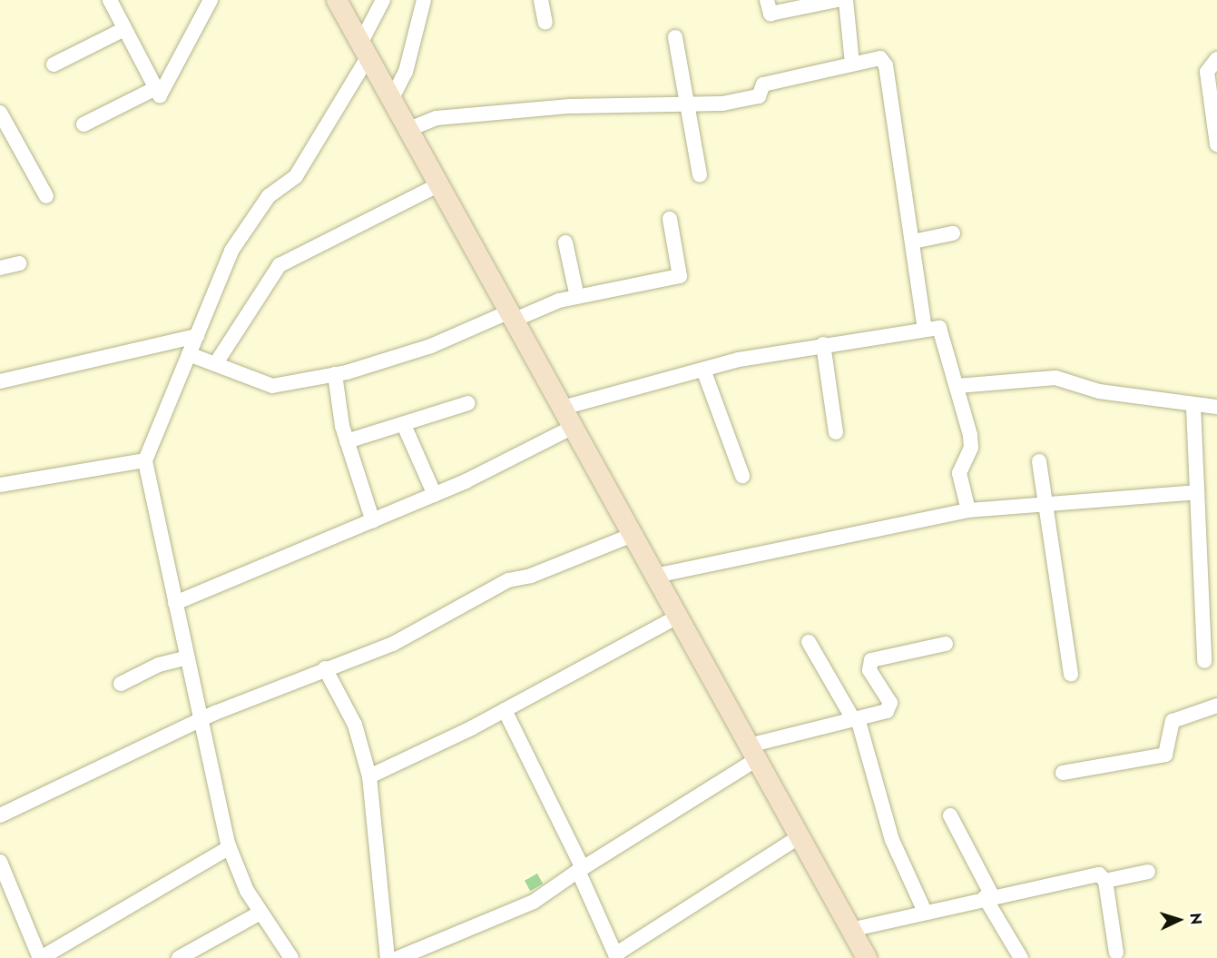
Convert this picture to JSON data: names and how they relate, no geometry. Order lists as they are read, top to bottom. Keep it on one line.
{"north":"right"}
